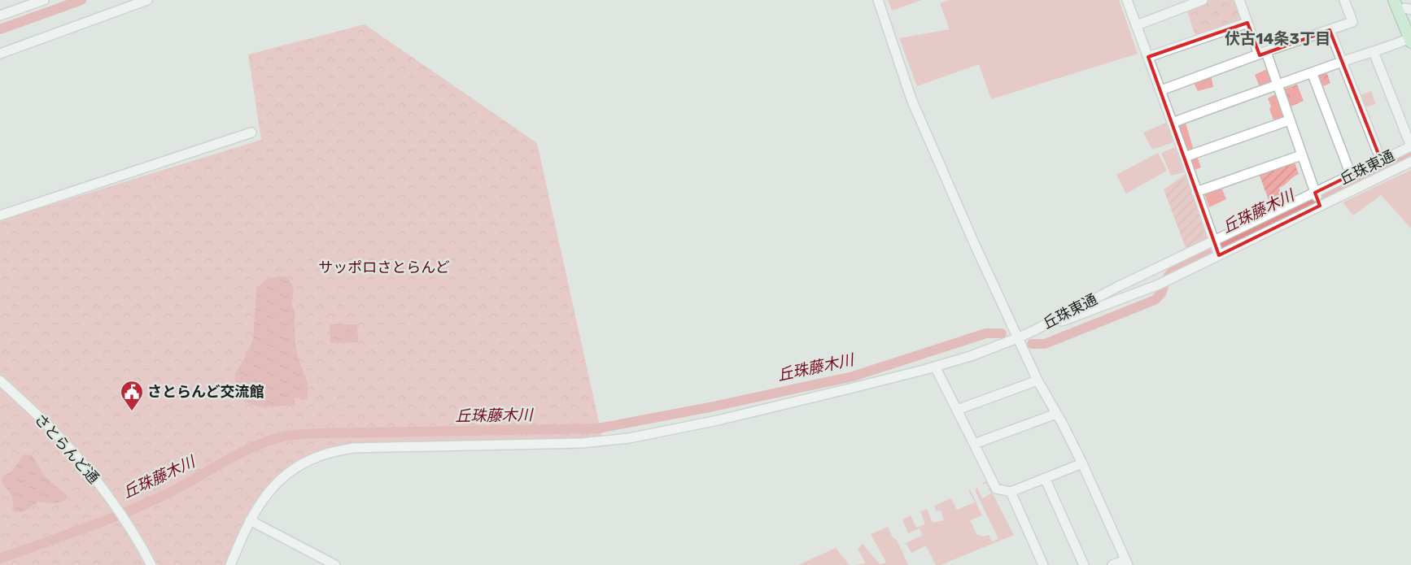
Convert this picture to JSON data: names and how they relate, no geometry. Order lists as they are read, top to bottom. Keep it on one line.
{"streets":{"street":["丘珠東通","さとらんど通"]},"districts":["伏古14条3丁目"],"water":["丘珠藤木川"],"parks":["サッポロさとらんど"],"places":{"public building":["さとらんど交流館"]}}
